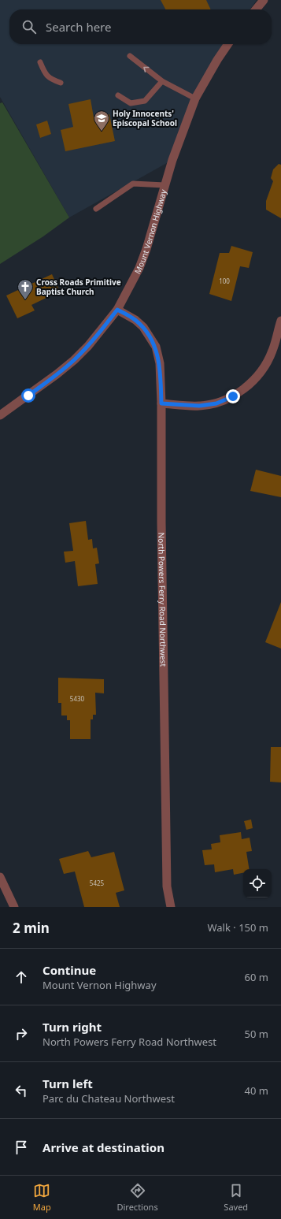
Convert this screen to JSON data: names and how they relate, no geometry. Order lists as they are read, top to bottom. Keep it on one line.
{"streets":{"street":["Mount Vernon Highway","North Powers Ferry Road Northwest"]},"crossings":[["Mount Vernon Highway","North Powers Ferry Road Northwest"]],"places":{"school or university":["Holy Innocents' Episcopal School"],"church":["Cross Roads Primitive Baptist Church"]},"house_numbers":["100","5430","5425"],"page":{"search":"Search here","heading":["2 min","Walk · 150 m"],"list":[["Continue","Mount Vernon Highway","60 m"],["Turn right","North Powers Ferry Road Northwest","50 m"],["Turn left","Parc du Chateau Northwest","40 m"],"Arrive at destination"],"nav":["Map","Directions","Saved"]}}
